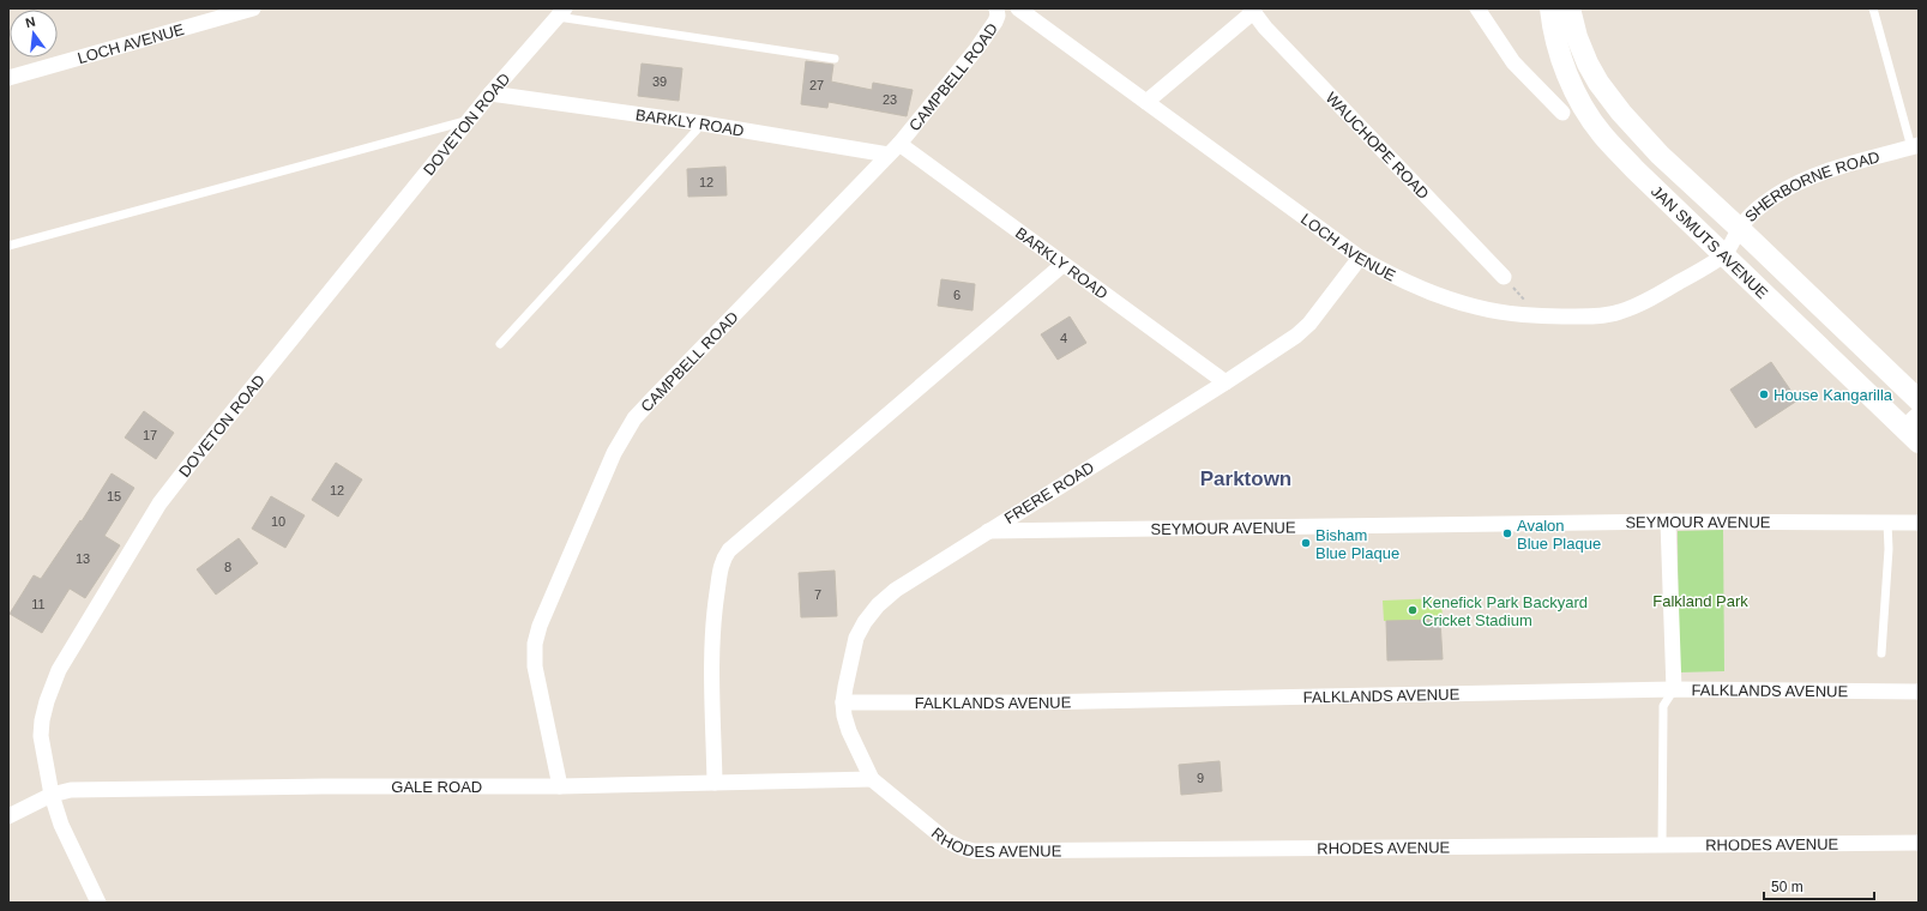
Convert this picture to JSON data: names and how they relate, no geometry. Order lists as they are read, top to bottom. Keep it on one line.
{"streets":{"main road":["JAN SMUTS AVENUE"],"street":["LOCH AVENUE","CAMPBELL ROAD","BARKLY ROAD","DOVETON ROAD","WAUCHOPE ROAD","SHERBORNE ROAD","FRERE ROAD","SEYMOUR AVENUE","FALKLANDS AVENUE","GALE ROAD","RHODES AVENUE"]},"crossings":[["LOCH AVENUE","WAUCHOPE ROAD"],["LOCH AVENUE","SHERBORNE ROAD"],["LOCH AVENUE","JAN SMUTS AVENUE"],["LOCH AVENUE","FRERE ROAD"],["CAMPBELL ROAD","BARKLY ROAD"],["CAMPBELL ROAD","GALE ROAD"],["BARKLY ROAD","DOVETON ROAD"],["BARKLY ROAD","FRERE ROAD"],["DOVETON ROAD","GALE ROAD"],["SHERBORNE ROAD","JAN SMUTS AVENUE"],["FRERE ROAD","SEYMOUR AVENUE"],["FRERE ROAD","FALKLANDS AVENUE"],["FRERE ROAD","GALE ROAD"],["FRERE ROAD","RHODES AVENUE"],["GALE ROAD","RHODES AVENUE"]],"districts":["Parktown"],"parks":["Falkland Park"],"places":["House Kangarilla","Avalon Blue Plaque","Bisham Blue Plaque","Kenefick Park Backyard Cricket Stadium"],"house_numbers":["39","27","23","12","6","4","17","12","15","10","13","8","7","11","9"],"scale_bar":"50 m","north":"top"}
